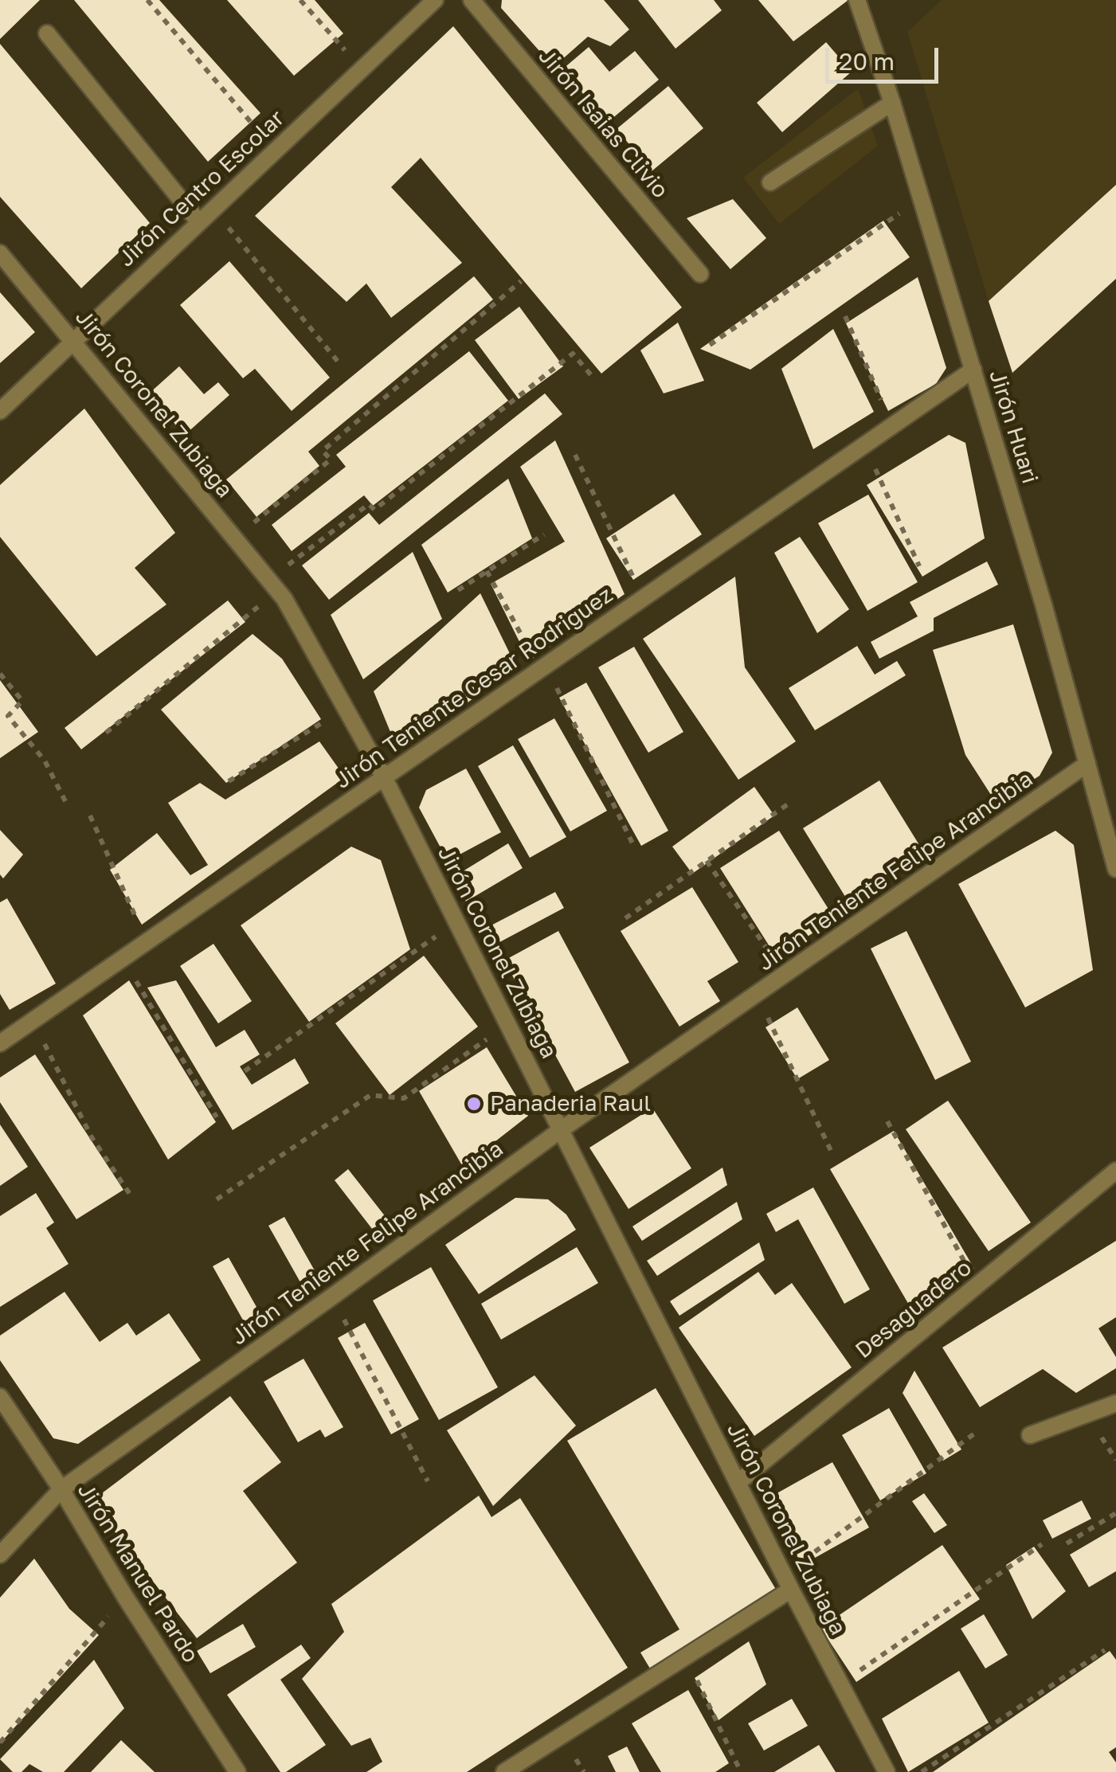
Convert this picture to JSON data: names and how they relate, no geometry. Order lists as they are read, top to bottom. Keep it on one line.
{"streets":{"street":["Jirón Isaias Clivio","Jirón Centro Escolar","Jirón Coronel Zubiaga","Jirón Huari","Jirón Teniente Cesar Rodriguez","Jirón Teniente Felipe Arancibia","Desaguadero","Jirón Manuel Pardo"]},"crossings":[["Jirón Centro Escolar","Jirón Coronel Zubiaga"],["Jirón Coronel Zubiaga","Jirón Teniente Cesar Rodriguez"],["Jirón Coronel Zubiaga","Jirón Teniente Felipe Arancibia"],["Jirón Coronel Zubiaga","Desaguadero"],["Jirón Huari","Jirón Teniente Cesar Rodriguez"],["Jirón Huari","Jirón Teniente Felipe Arancibia"],["Jirón Teniente Felipe Arancibia","Jirón Manuel Pardo"]],"places":["Panaderia Raul"],"scale_bar":"20 m"}
